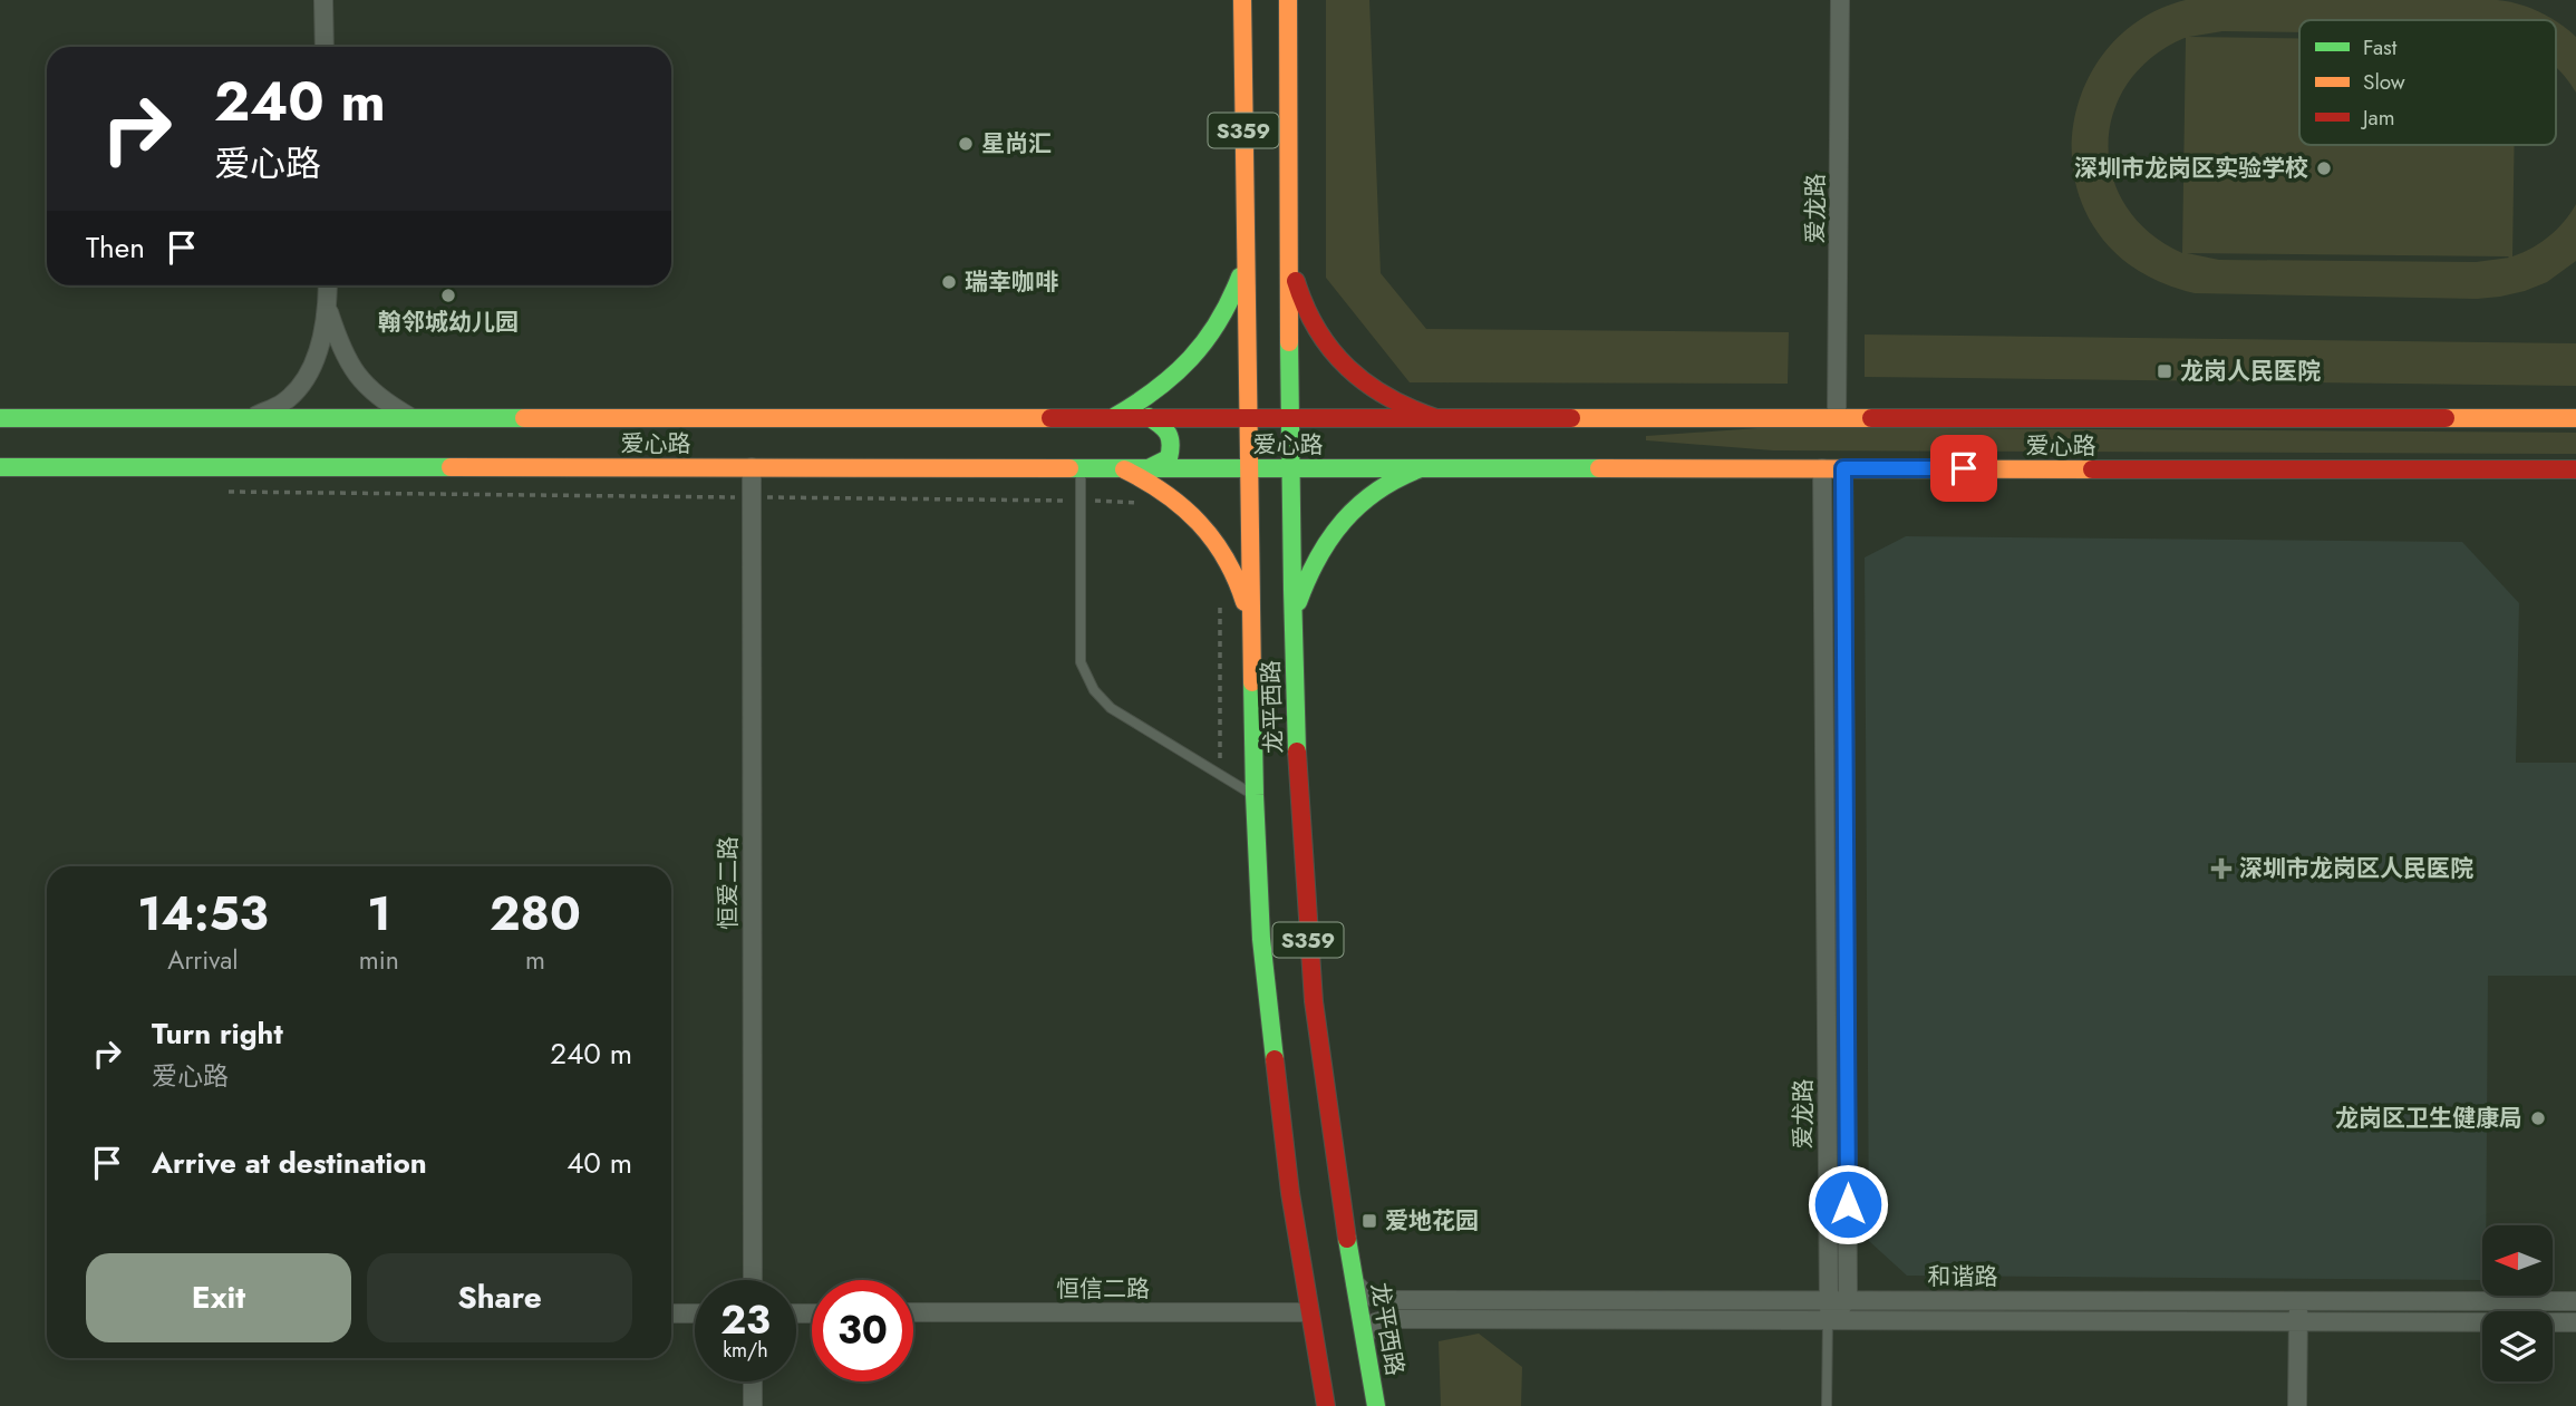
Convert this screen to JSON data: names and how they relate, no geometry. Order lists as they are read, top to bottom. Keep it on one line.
{"streets":{"main road":["S359","爱心路","龙平西路"],"street":["爱龙路","恒爱二路","和谐路","恒信二路"]},"crossings":[["爱龙路","爱心路"],["爱龙路","和谐路"],["爱心路","龙平西路"],["爱心路","恒爱二路"],["龙平西路","和谐路"],["龙平西路","恒信二路"]],"places":{"other":["星尚汇","深圳市龙岗区实验学校","瑞幸咖啡","翰邻城幼儿园","龙岗区卫生健康局"],"transit":["龙岗人民医院","爱地花园"],"health":["深圳市龙岗区人民医院"]},"legend":["Fast","Slow","Jam"],"north":"left","page":{"turn":["240 m","爱心路"],"then":"Then","eta":["14:53","Arrival","1","min","280","m"],"list":[{"name":"Turn right","note":"爱心路","value":"240 m"},{"name":"Arrive at destination","value":"40 m"}],"buttons":["Exit","Share"],"speed":"23 km/h","limit":"30"}}
